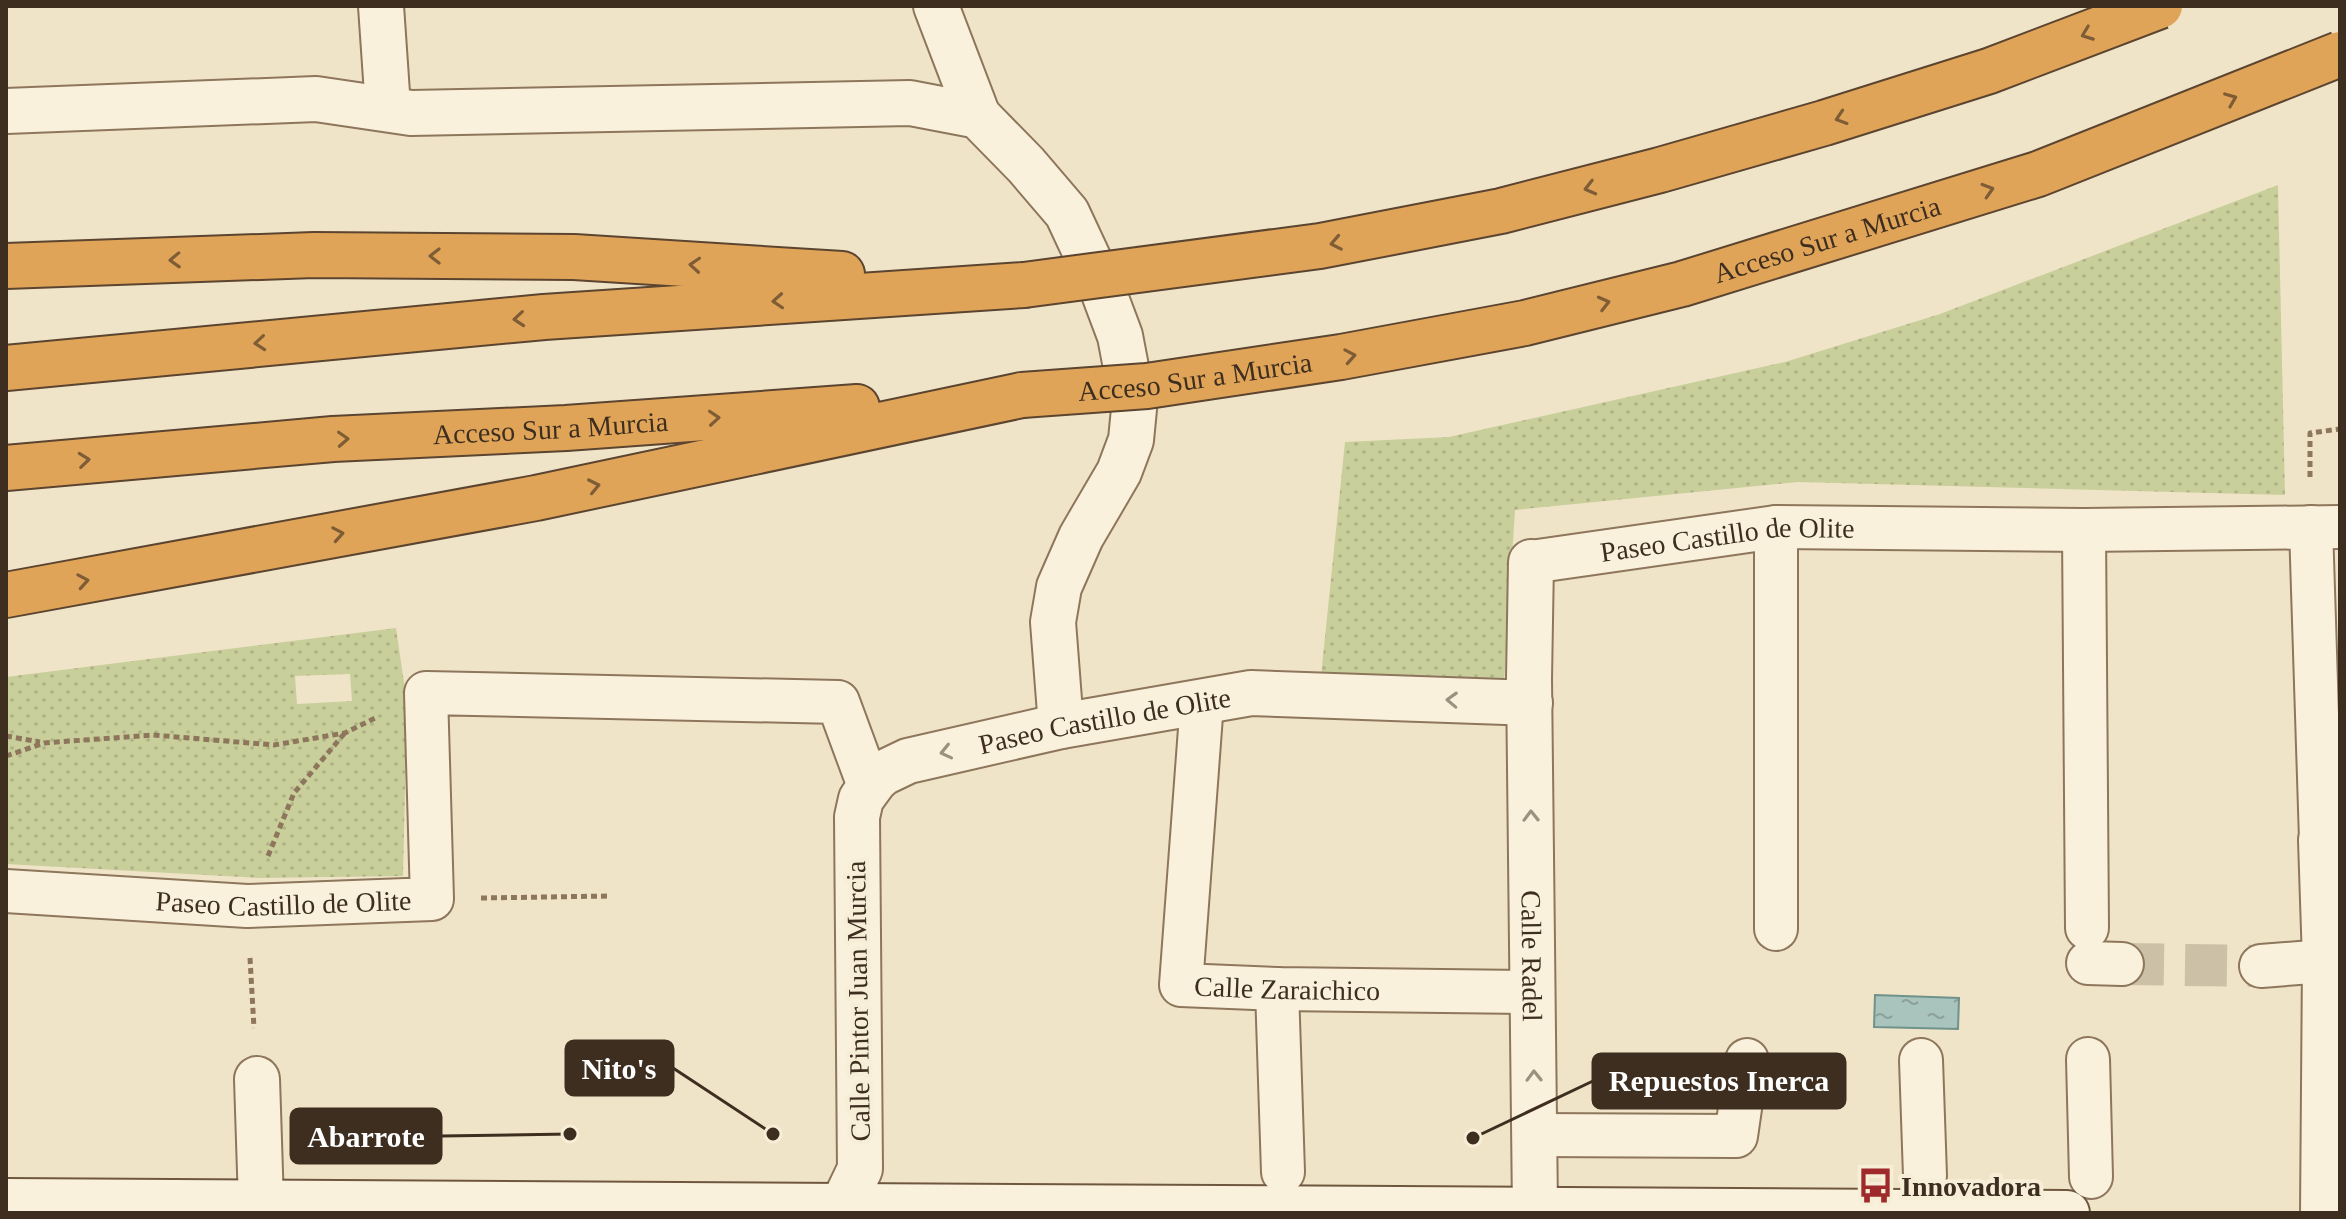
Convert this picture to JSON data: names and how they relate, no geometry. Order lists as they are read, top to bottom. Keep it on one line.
{"streets":{"highway":["Acceso Sur a Murcia"],"street":["Paseo Castillo de Olite","Calle Radel","Calle Zaraichico","Calle Pintor Juan Murcia"]},"crossings":[["Paseo Castillo de Olite","Calle Radel"],["Paseo Castillo de Olite","Calle Zaraichico"],["Paseo Castillo de Olite","Calle Pintor Juan Murcia"],["Calle Radel","Calle Zaraichico"]],"places":{"other":["Abarrote","Nito's","Repuestos Inerca"],"bus stop":["Innovadora"]}}
